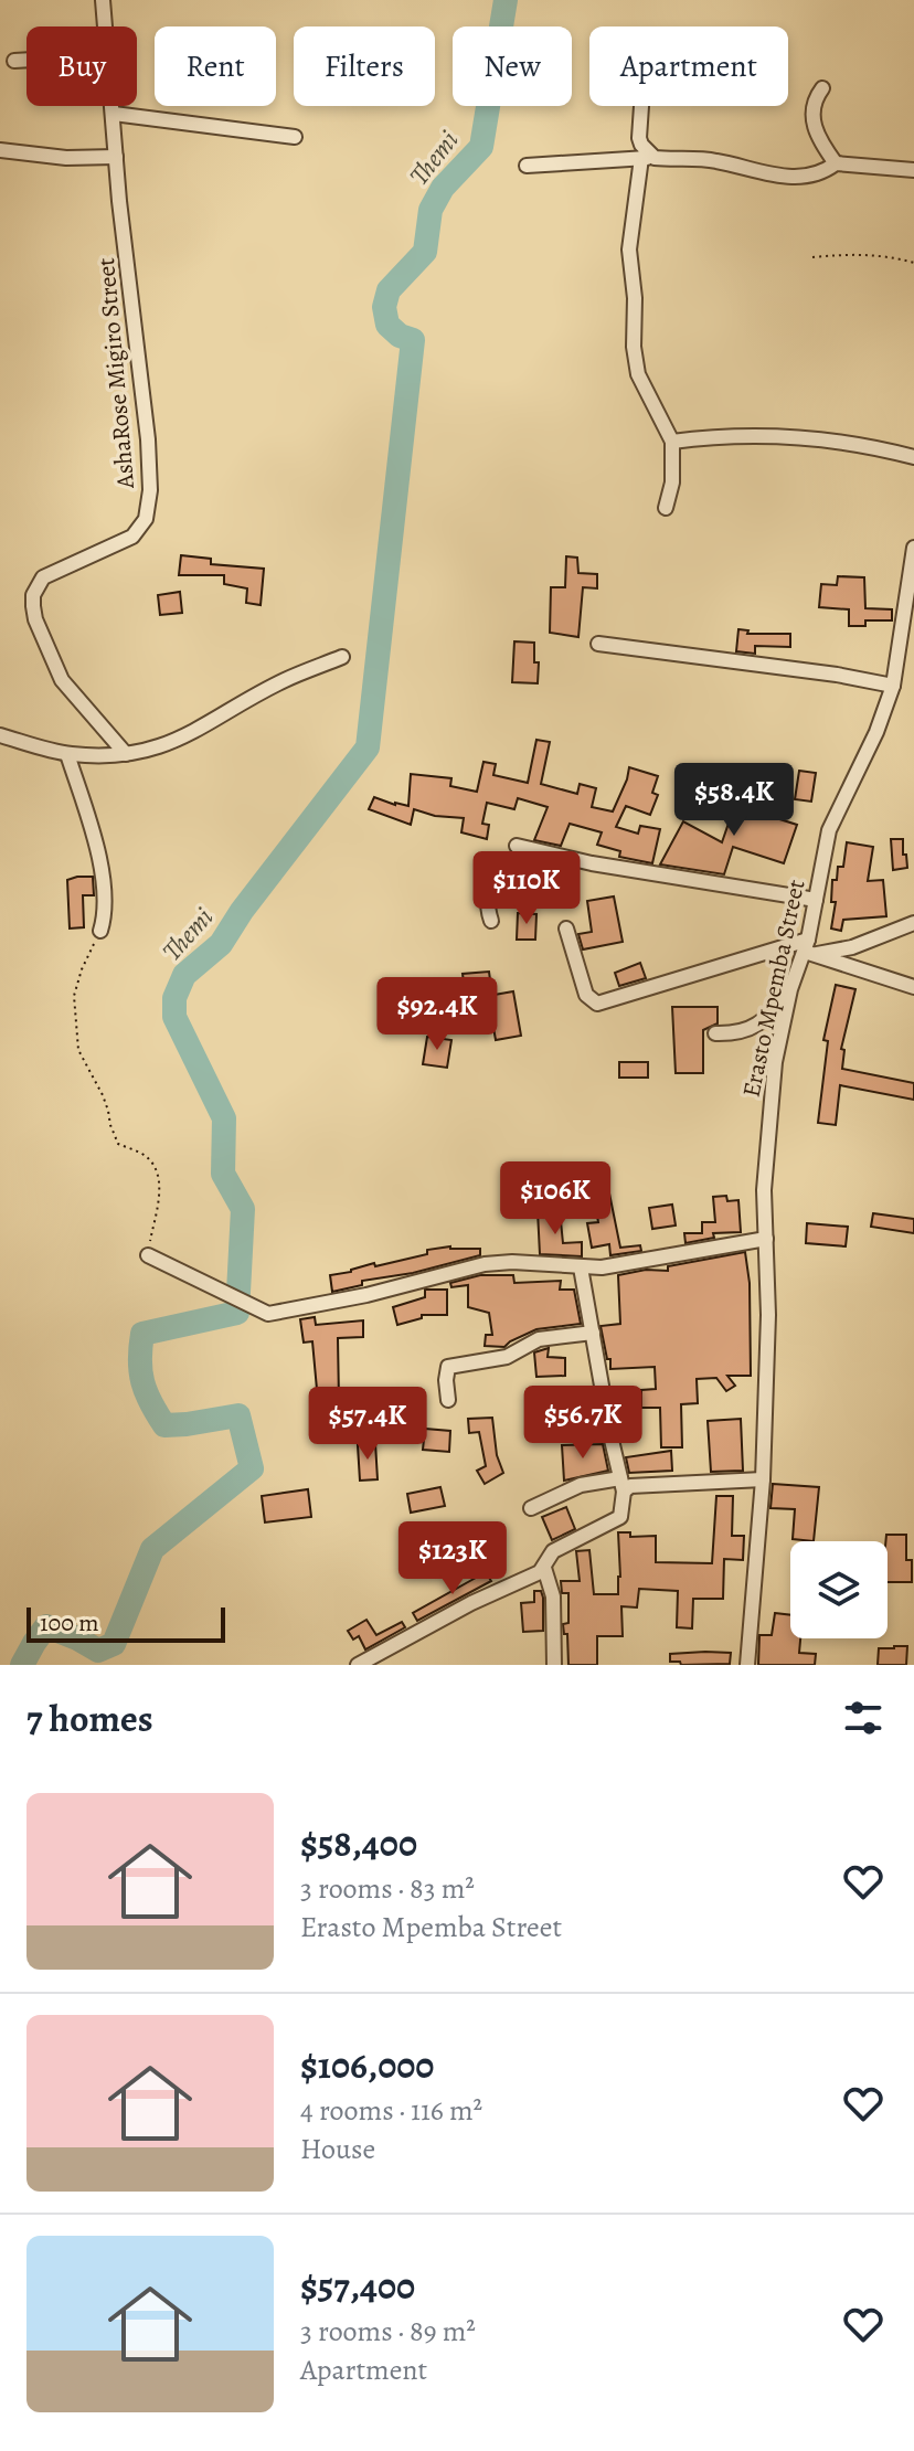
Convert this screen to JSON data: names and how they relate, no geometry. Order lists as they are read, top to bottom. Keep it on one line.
{"streets":{"street":["AshaRose Migiro Street","Erasto Mpemba Street"]},"water":["Themi"],"scale_bar":"100 m","page":{"chip":["Buy","Rent","Filters","New","Apartment"],"price":["$58.4K","$110K","$92.4K","$106K","$56.7K","$57.4K","$123K"],"scale":"100 m","heading":"7 homes","list":[{"name":"$58,400","note":"3 rooms · 83 m² · Erasto Mpemba Street"},{"name":"$106,000","note":"4 rooms · 116 m² · House"},{"name":"$57,400","note":"3 rooms · 89 m² · Apartment"}]}}
